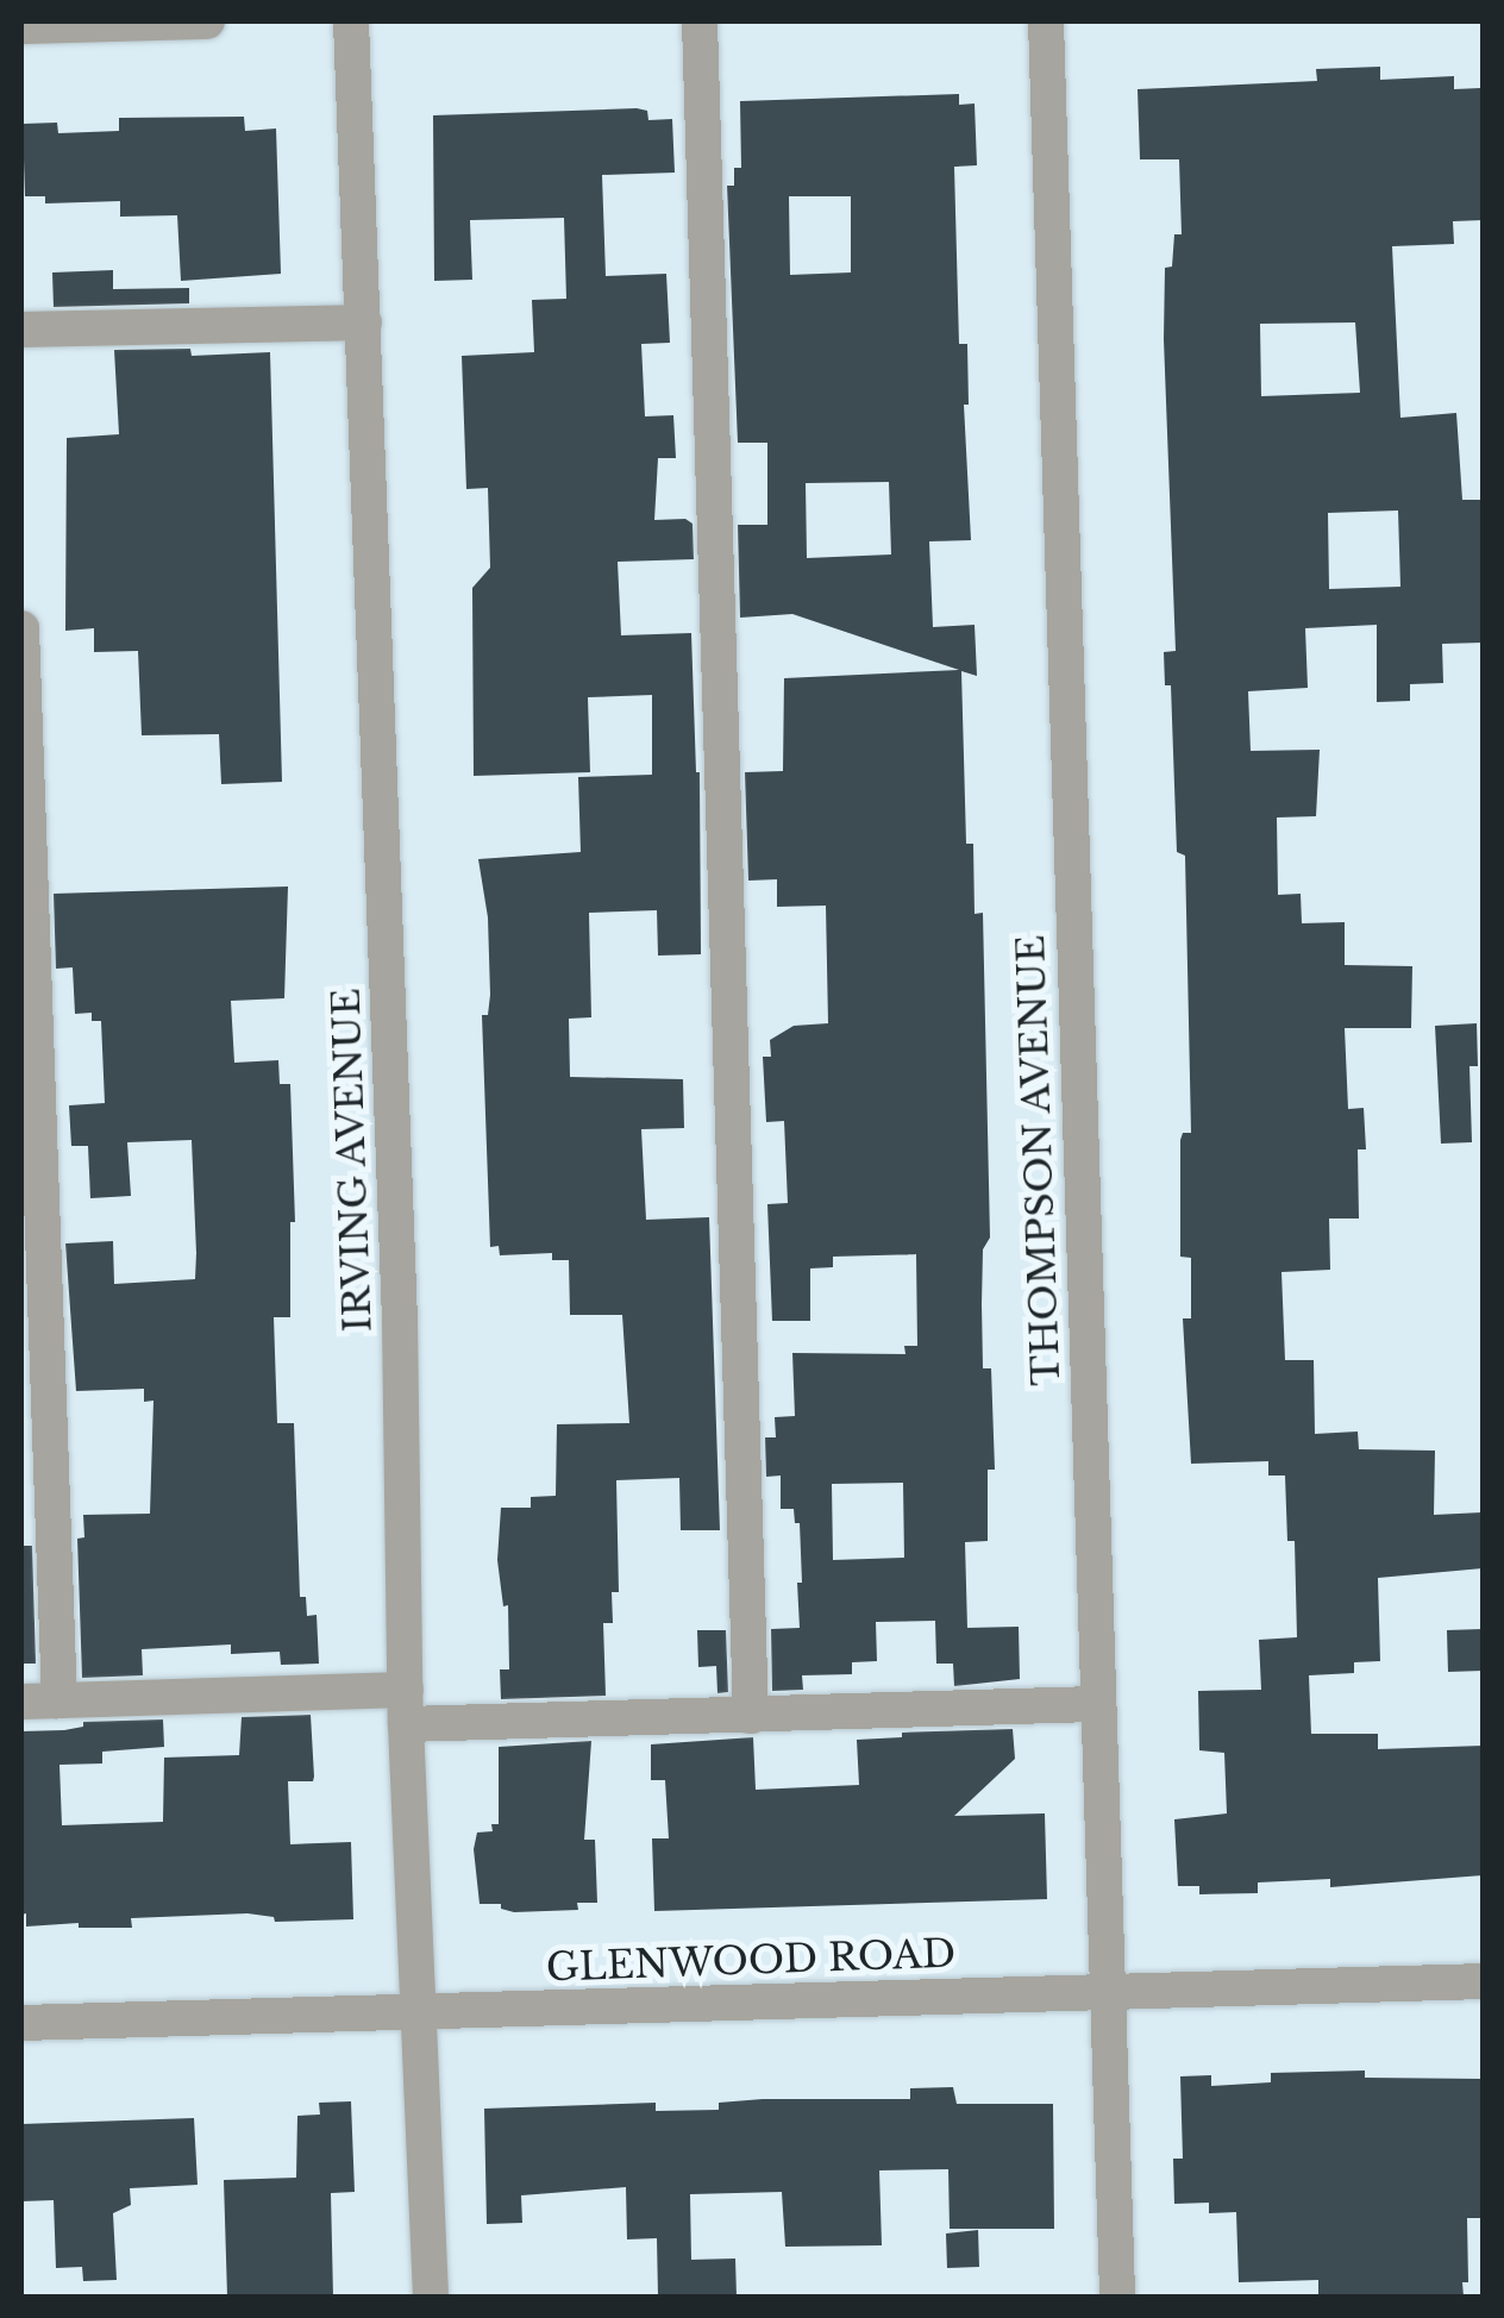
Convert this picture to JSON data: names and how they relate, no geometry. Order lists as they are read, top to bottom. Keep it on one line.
{"streets":{"street":["IRVING AVENUE","THOMPSON AVENUE","GLENWOOD ROAD"]},"crossings":[["IRVING AVENUE","GLENWOOD ROAD"],["THOMPSON AVENUE","GLENWOOD ROAD"]]}
